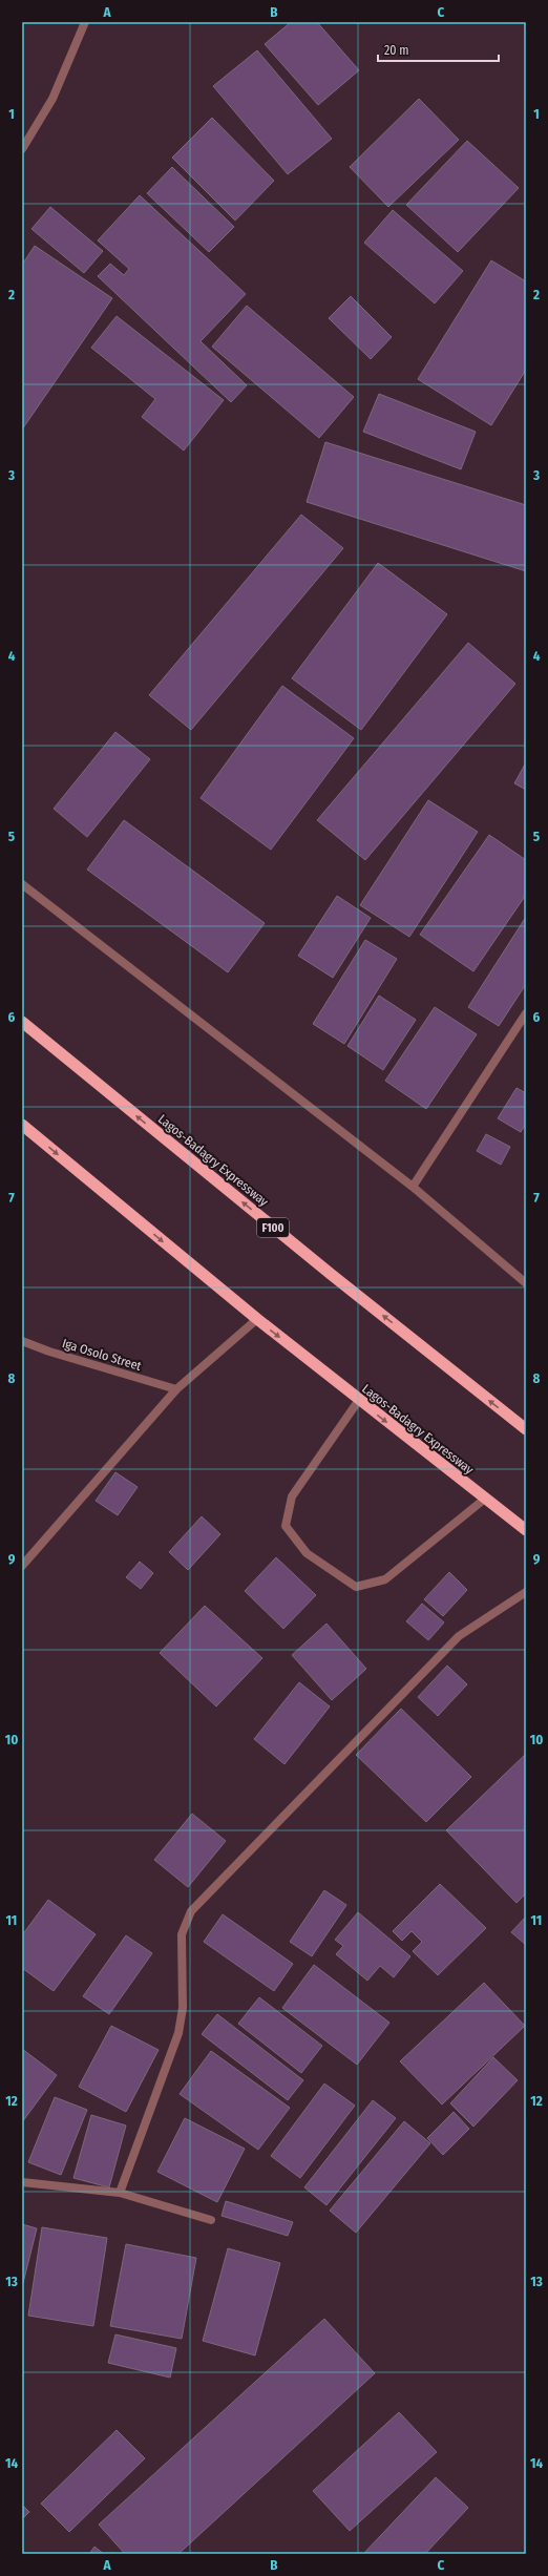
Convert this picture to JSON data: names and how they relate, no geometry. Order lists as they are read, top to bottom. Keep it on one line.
{"streets":{"highway":["Lagos-Badagry Expressway","F100"],"street":["Iga Osolo Street"]},"scale_bar":"20 m","grid":{"columns":["A","B","C"],"rows":["1","2","3","4","5","6","7","8","9","10","11","12","13","14"]}}
